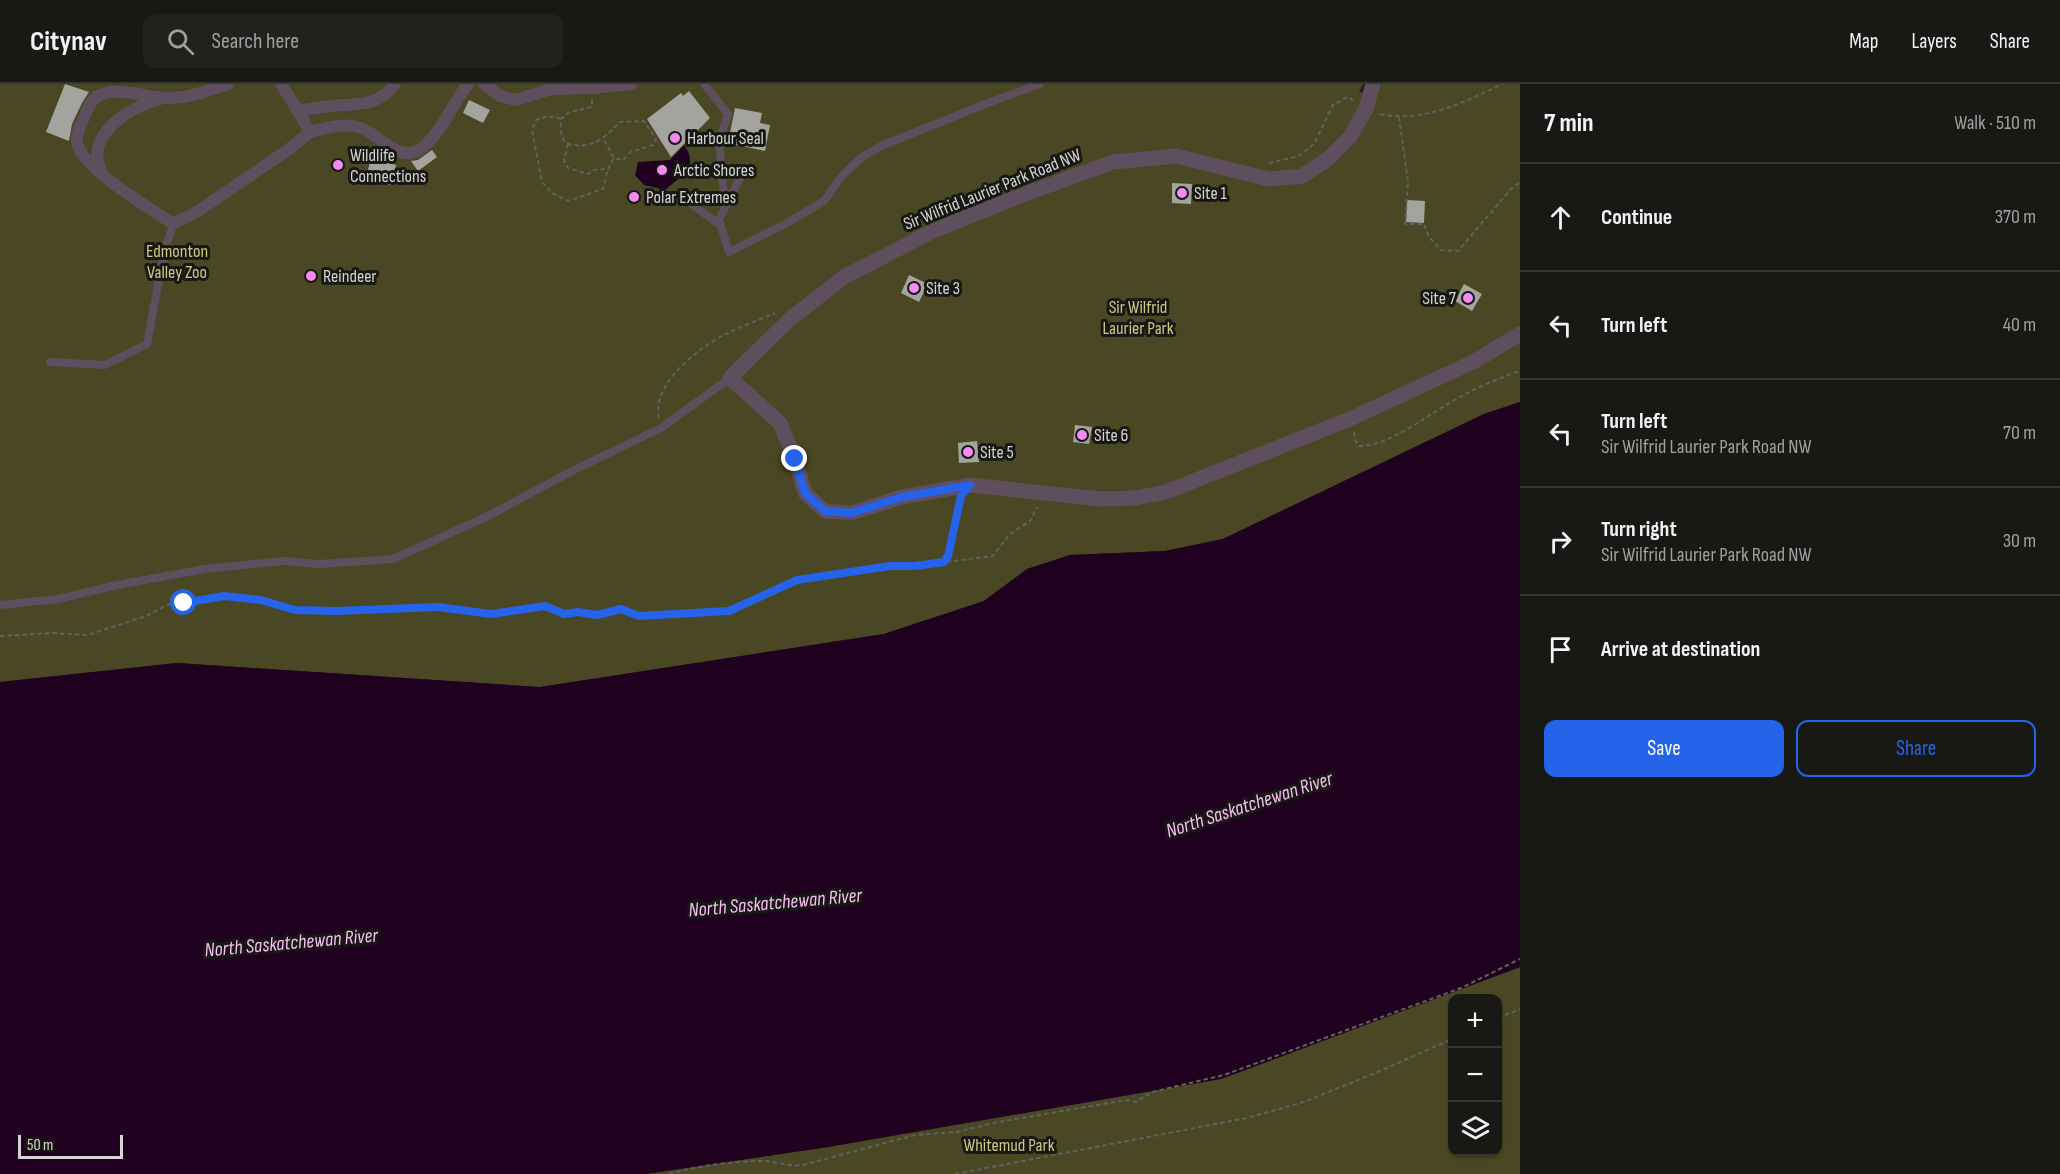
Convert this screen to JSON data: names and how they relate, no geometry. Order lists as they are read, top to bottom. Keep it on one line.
{"streets":{"street":["Sir Wilfrid Laurier Park Road NW"]},"water":["North Saskatchewan River"],"parks":["Edmonton Valley Zoo","Sir Wilfrid Laurier Park","Whitemud Park"],"places":["Harbour Seal","Wildlife Connections","Arctic Shores","Site 1","Polar Extremes","Reindeer","Site 3","Site 7","Site 6","Site 5"],"scale_bar":"50 m","page":{"header":"Citynav","search":"Search here","nav":["Map","Layers","Share"],"heading":["7 min","Walk · 510 m"],"list":[["Continue","370 m"],["Turn left","40 m"],["Turn left","Sir Wilfrid Laurier Park Road NW","70 m"],["Turn right","Sir Wilfrid Laurier Park Road NW","30 m"],"Arrive at destination"],"buttons":["Save","Share"],"map_buttons":["+","−"],"scale":"50 m"}}
